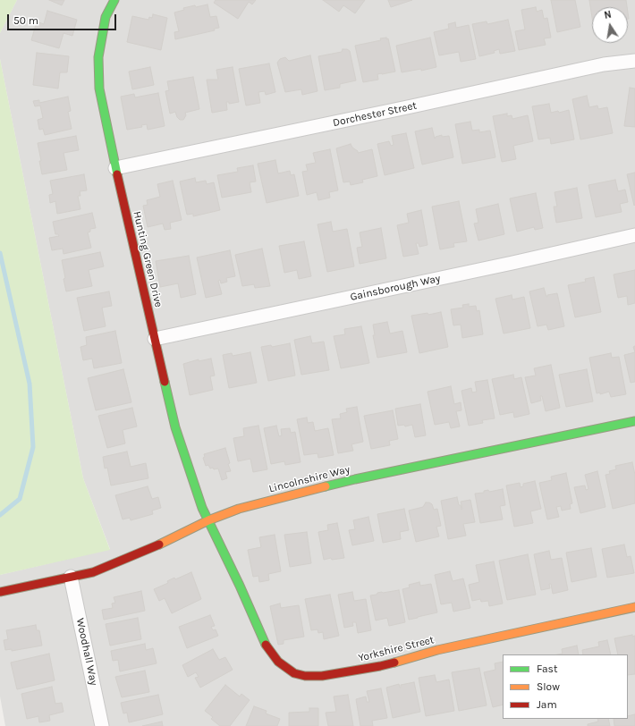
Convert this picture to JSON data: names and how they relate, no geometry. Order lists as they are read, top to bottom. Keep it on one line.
{"streets":{"street":["Dorchester Street","Hunting Green Drive","Gainsborough Way","Lincolnshire Way","Yorkshire Street","Woodhall Way"]},"crossings":[["Dorchester Street","Hunting Green Drive"],["Hunting Green Drive","Gainsborough Way"],["Hunting Green Drive","Lincolnshire Way"],["Hunting Green Drive","Yorkshire Street"],["Lincolnshire Way","Yorkshire Street"],["Lincolnshire Way","Woodhall Way"]],"legend":["Fast","Slow","Jam"],"scale_bar":"50 m","north":"top"}
